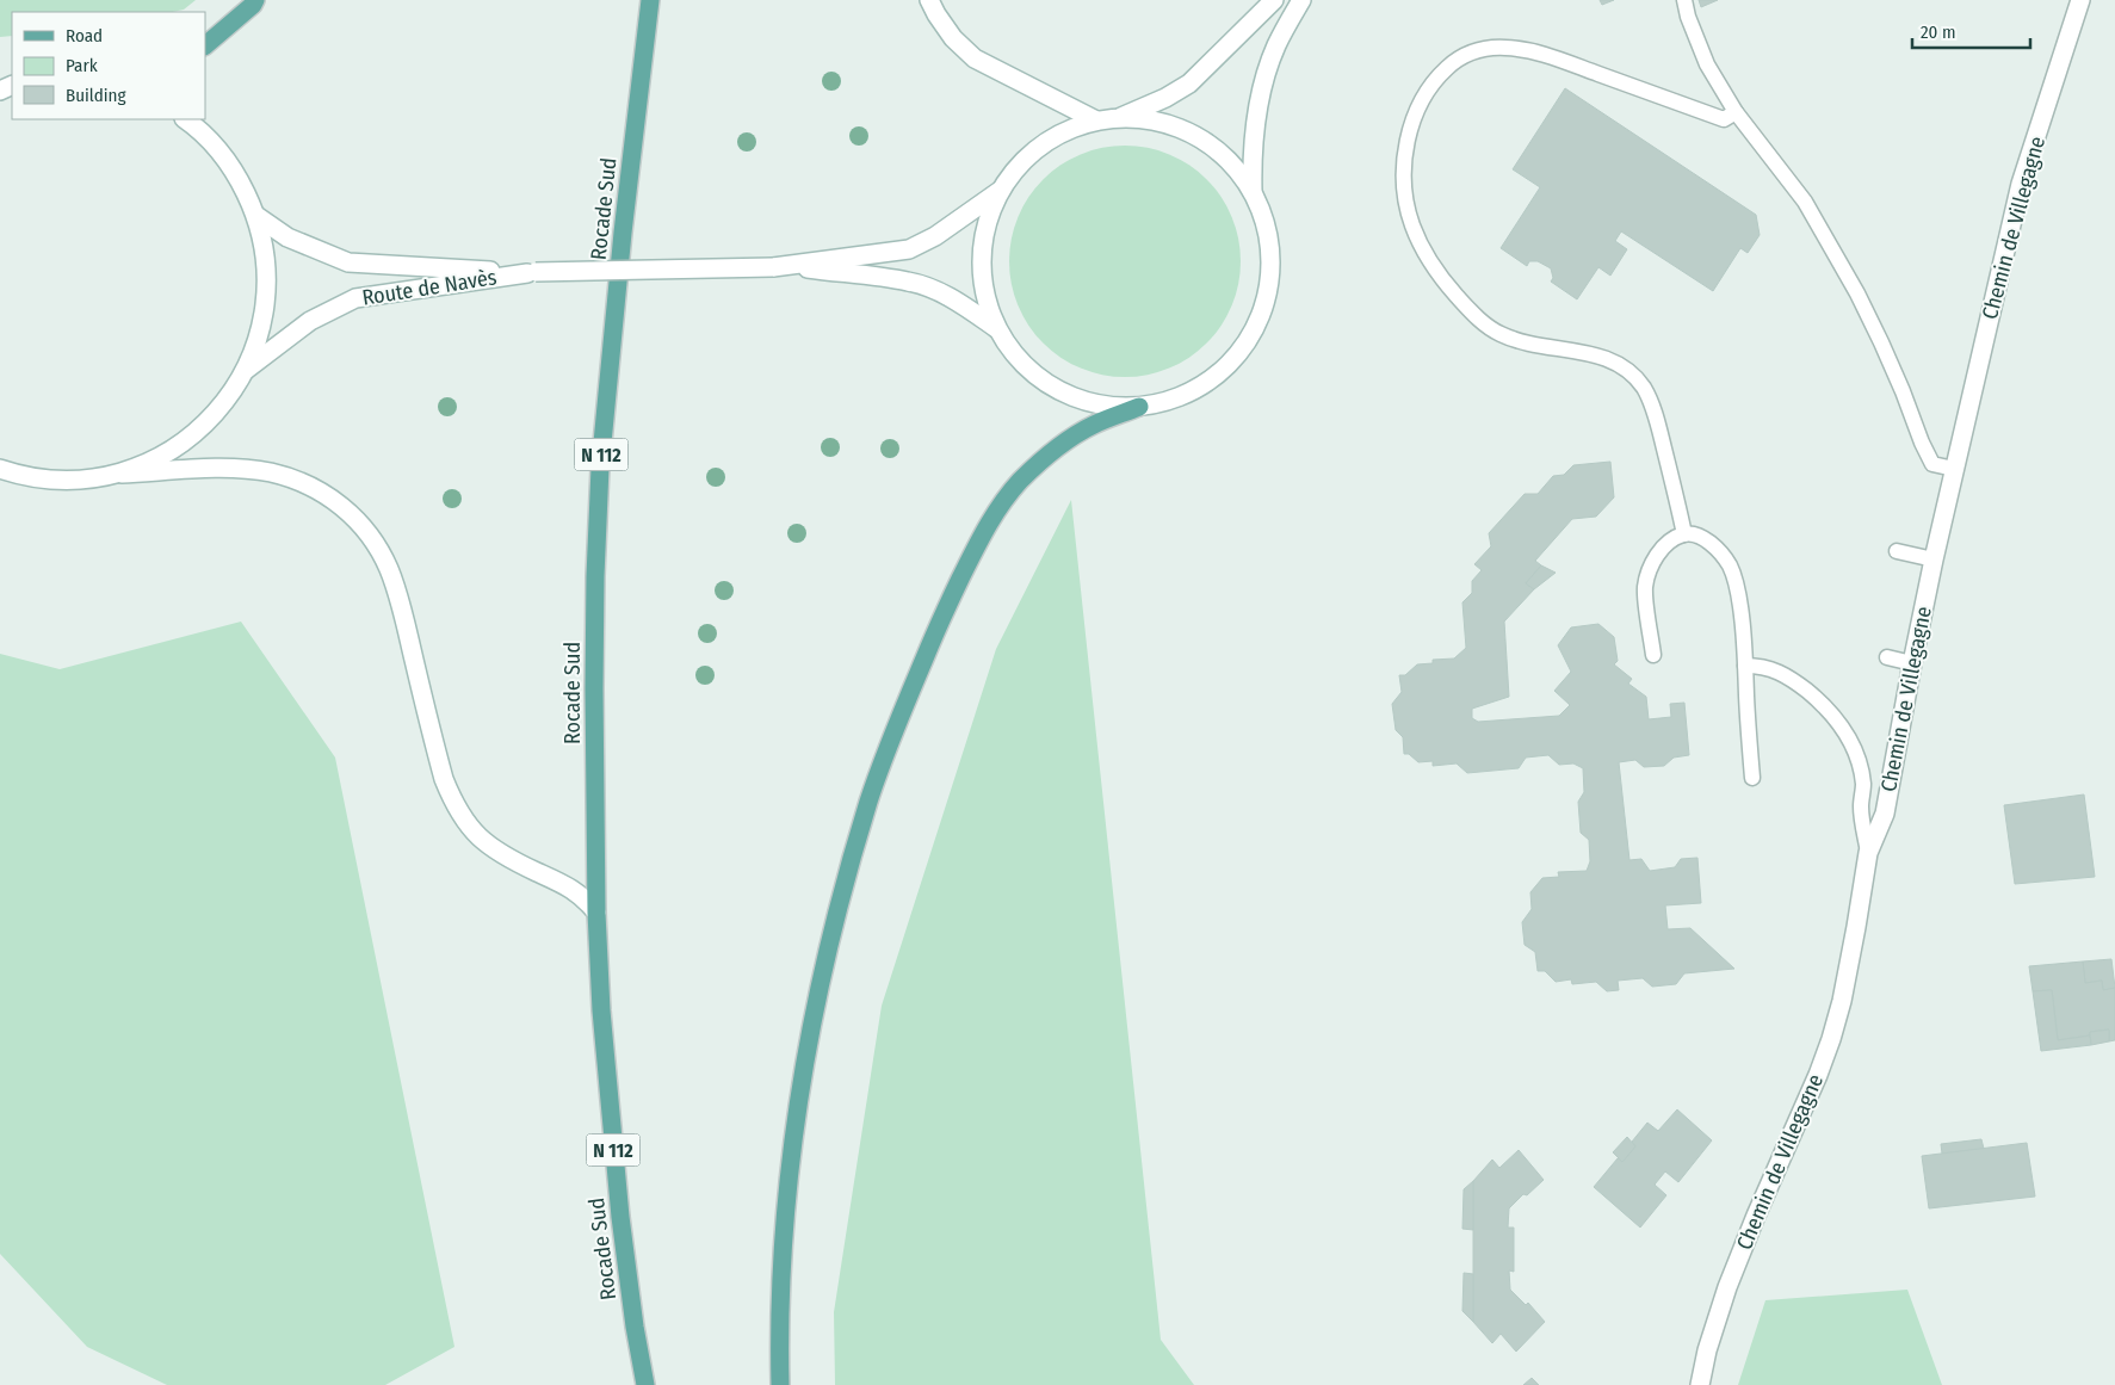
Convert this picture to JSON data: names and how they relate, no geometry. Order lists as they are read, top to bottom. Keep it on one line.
{"streets":{"main road":["Rocade Sud","Chemin de Villegagne","Route de Navès","N 112"]},"legend":["Road","Park","Building"],"scale_bar":"20 m"}
